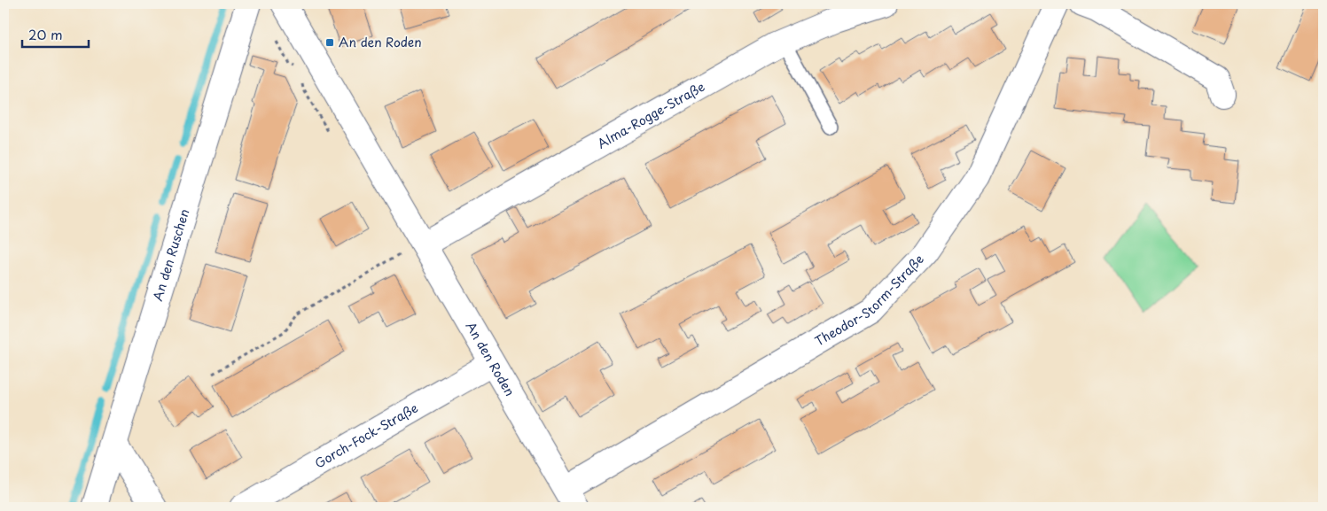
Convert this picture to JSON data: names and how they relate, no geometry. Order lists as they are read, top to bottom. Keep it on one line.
{"streets":{"street":["Alma-Rogge-Straße","An den Ruschen","Theodor-Storm-Straße","An den Roden","Gorch-Fock-Straße"]},"crossings":[["Alma-Rogge-Straße","An den Roden"],["Theodor-Storm-Straße","An den Roden"],["An den Roden","Gorch-Fock-Straße"]],"places":{"transit":["An den Roden"]},"scale_bar":"20 m"}
